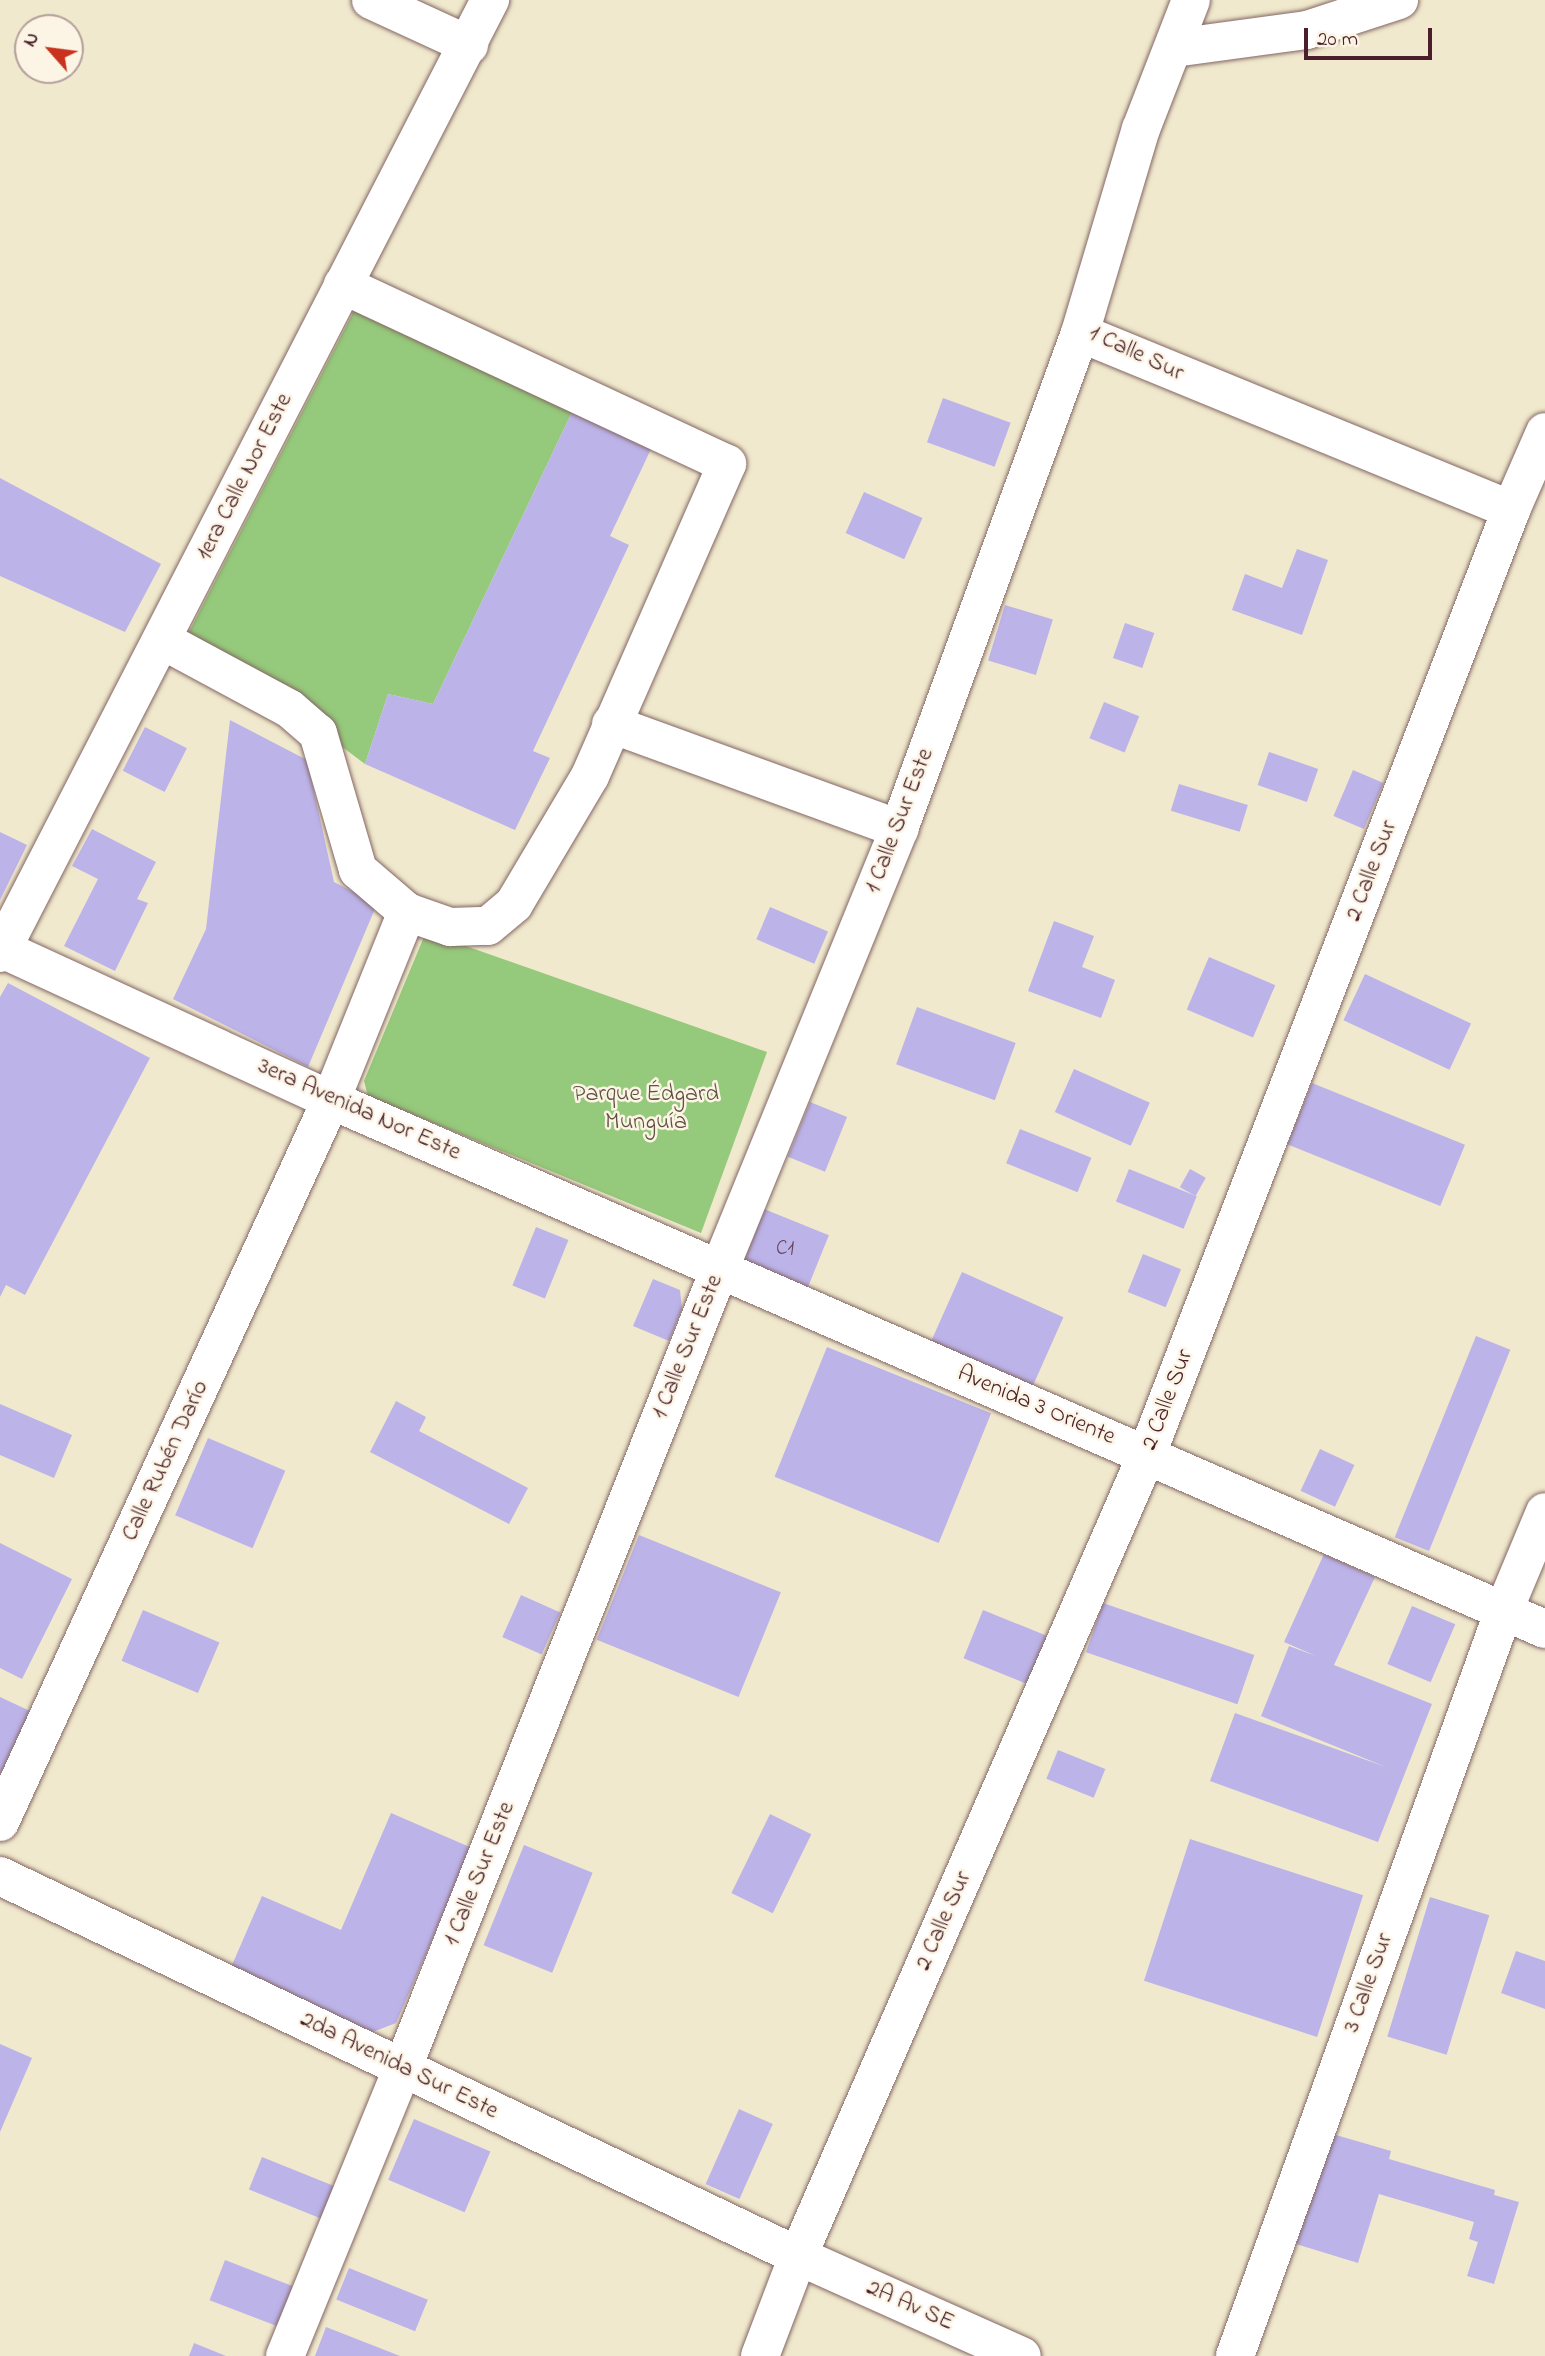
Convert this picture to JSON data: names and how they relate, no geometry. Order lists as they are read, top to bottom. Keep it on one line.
{"streets":{"street":["1 Calle Sur","1era Calle Nor Este","1 Calle Sur Este","2 Calle Sur","3era Avenida Nor Este","Avenida 3 Oriente","Calle Rubén Darío","3 Calle Sur","2da Avenida Sur Este","2A Av SE"]},"crossings":[["1 Calle Sur","1 Calle Sur Este"],["1 Calle Sur","2 Calle Sur"],["1era Calle Nor Este","3era Avenida Nor Este"],["1 Calle Sur Este","3era Avenida Nor Este"],["1 Calle Sur Este","Avenida 3 Oriente"],["1 Calle Sur Este","2da Avenida Sur Este"],["2 Calle Sur","Avenida 3 Oriente"],["2 Calle Sur","2da Avenida Sur Este"],["2 Calle Sur","2A Av SE"],["3era Avenida Nor Este","Avenida 3 Oriente"],["3era Avenida Nor Este","Calle Rubén Darío"],["Avenida 3 Oriente","3 Calle Sur"],["2da Avenida Sur Este","2A Av SE"]],"parks":["Parque Édgard Munguía"],"house_numbers":["C1"],"scale_bar":"20 m","north":"top left"}
